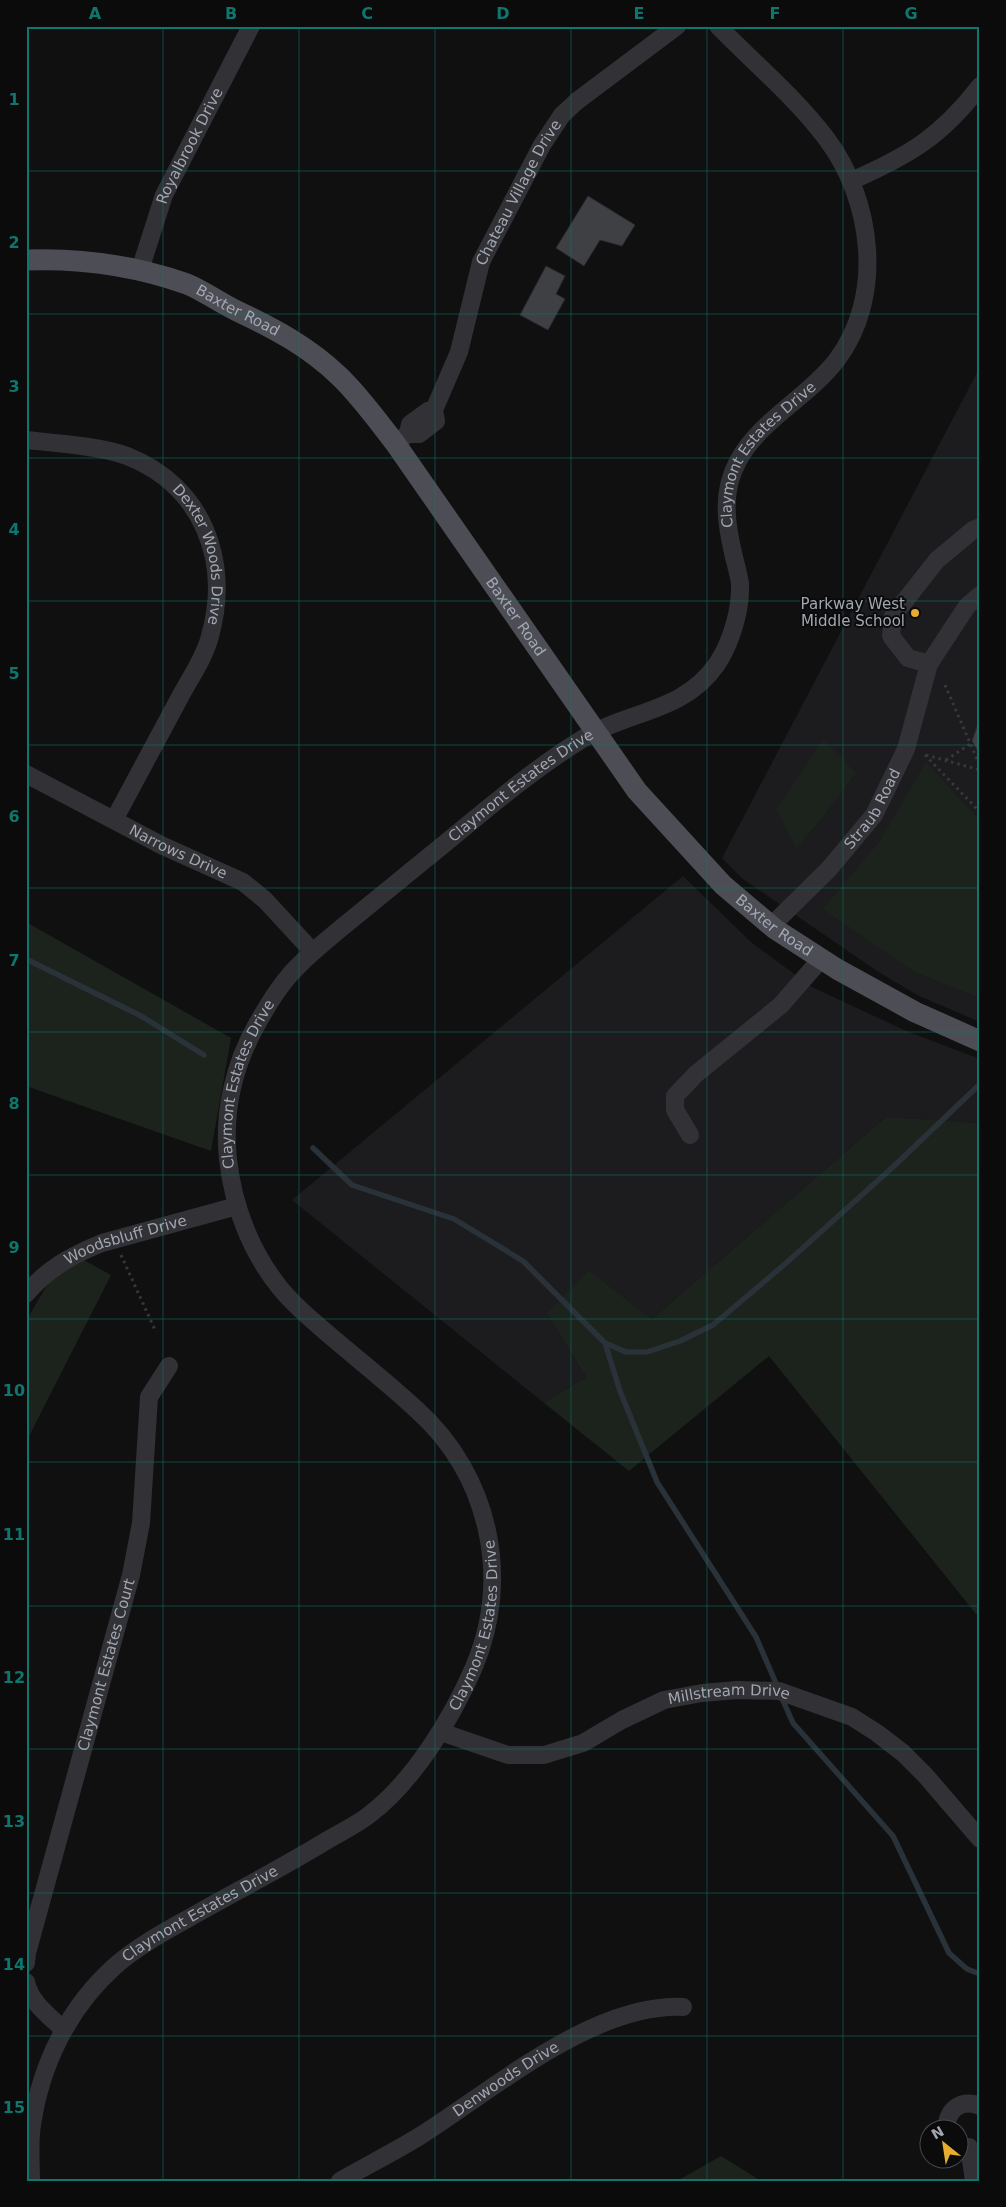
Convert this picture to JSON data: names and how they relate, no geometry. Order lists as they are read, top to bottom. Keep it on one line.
{"streets":{"main road":["Baxter Road"],"street":["Royalbrook Drive","Chateau Village Drive","Claymont Estates Drive","Dexter Woods Drive","Straub Road","Narrows Drive","Woodsbluff Drive","Claymont Estates Court","Millstream Drive","Denwoods Drive"]},"crossings":[["Royalbrook Drive","Baxter Road"],["Chateau Village Drive","Baxter Road"],["Baxter Road","Claymont Estates Drive"],["Baxter Road","Straub Road"],["Claymont Estates Drive","Narrows Drive"],["Claymont Estates Drive","Woodsbluff Drive"],["Claymont Estates Drive","Millstream Drive"],["Dexter Woods Drive","Narrows Drive"]],"places":["Parkway West Middle School"],"north":"top left","grid":{"columns":["A","B","C","D","E","F","G"],"rows":["1","2","3","4","5","6","7","8","9","10","11","12","13","14","15"]}}
